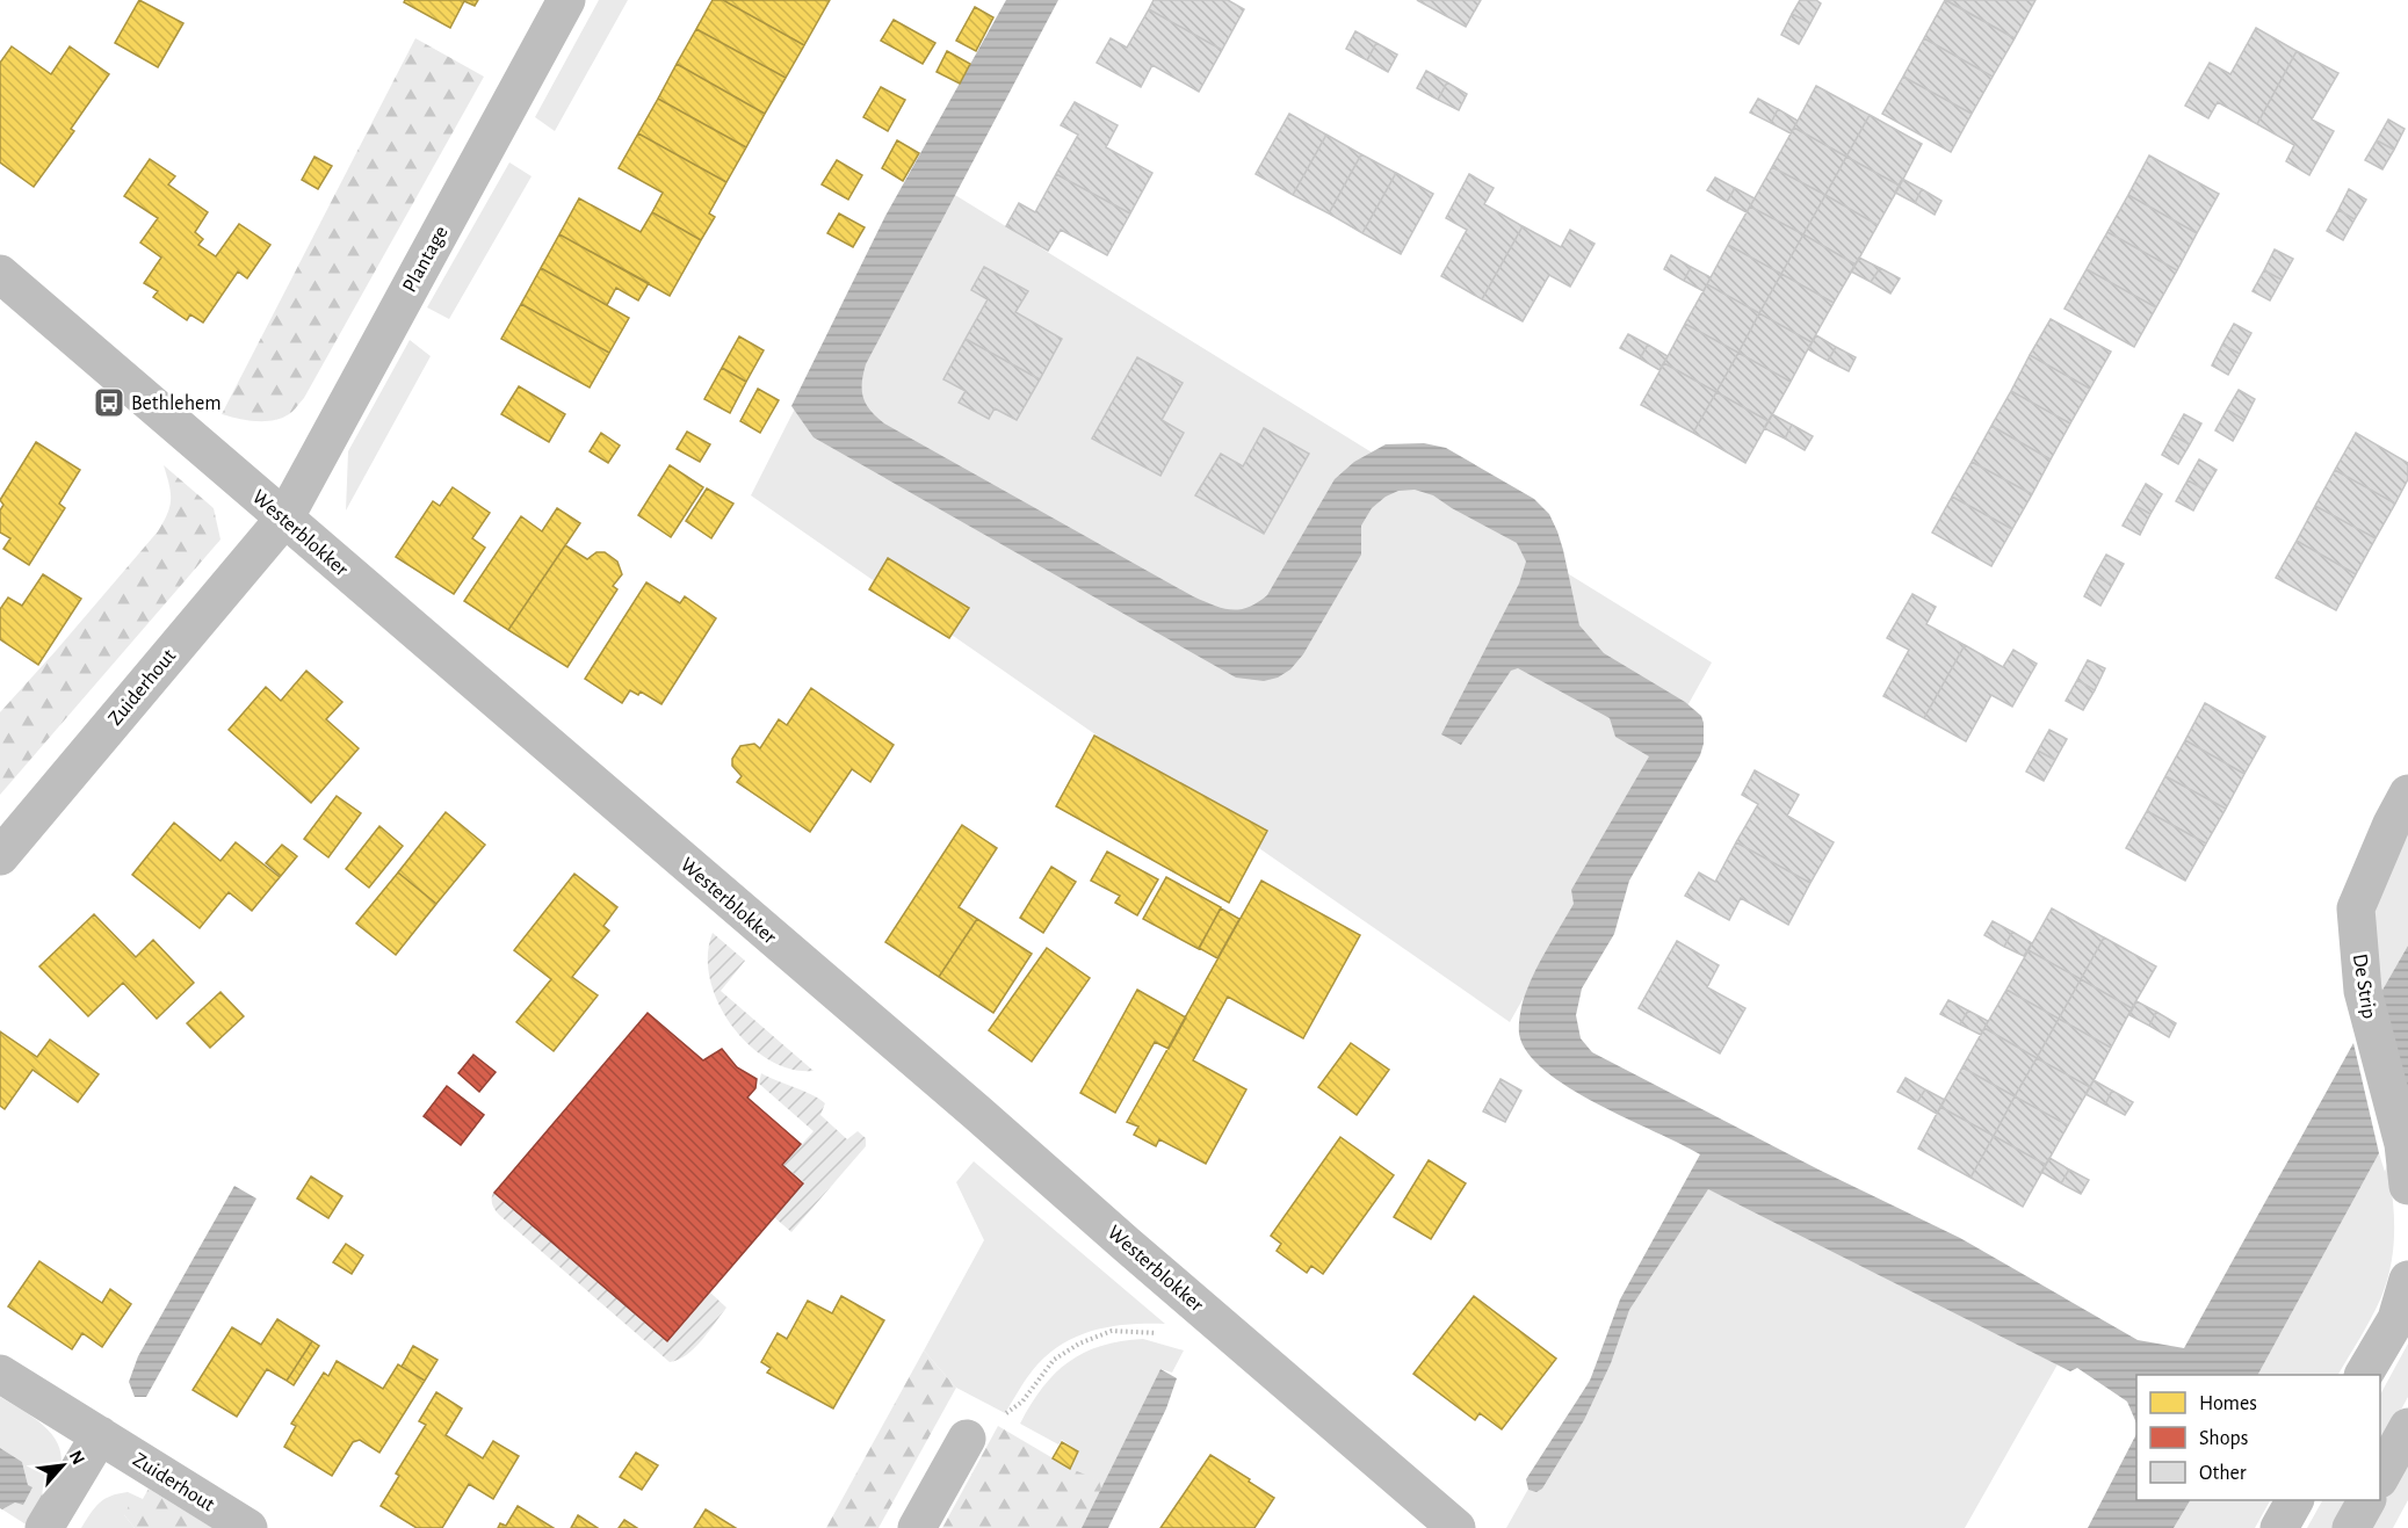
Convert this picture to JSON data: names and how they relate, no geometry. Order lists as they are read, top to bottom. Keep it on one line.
{"streets":{"street":["Plantage","Westerblokker","Zuiderhout","De Strip"]},"crossings":[["Plantage","Westerblokker"],["Plantage","Zuiderhout"],["Westerblokker","Zuiderhout"]],"places":{"bus stop":["Bethlehem"]},"legend":["Homes","Shops","Other"],"north":"top right"}
